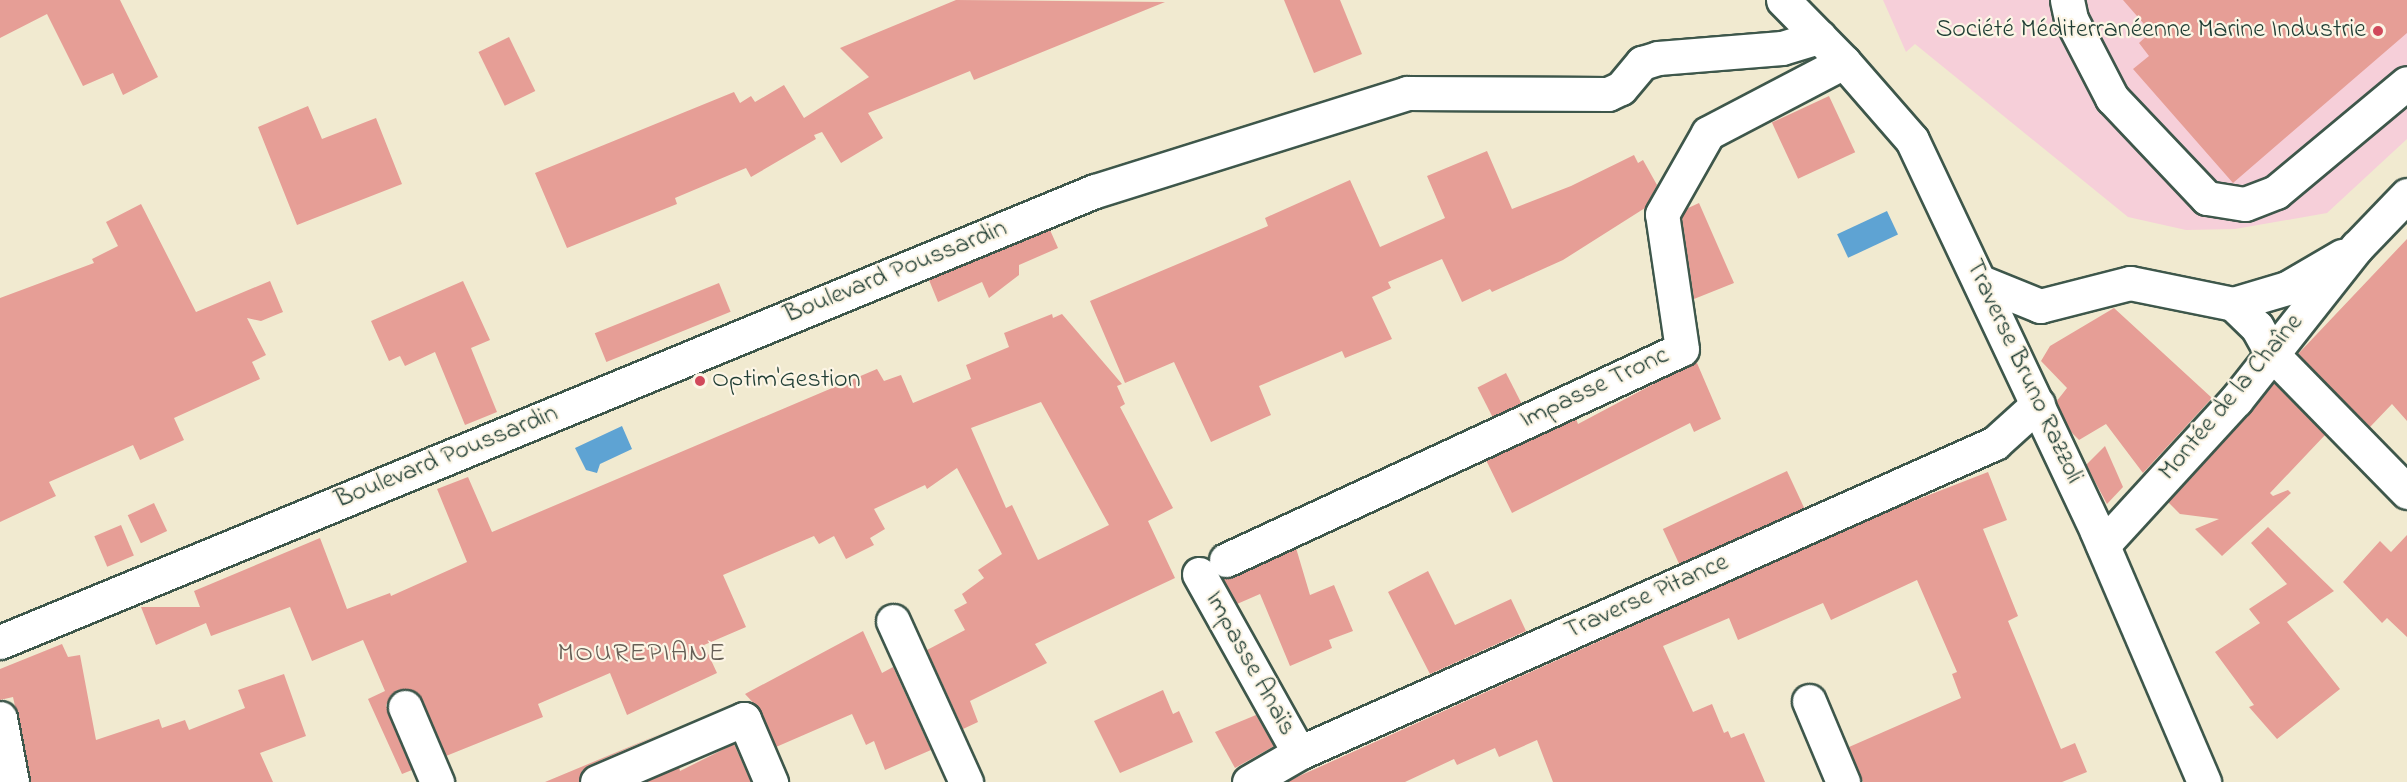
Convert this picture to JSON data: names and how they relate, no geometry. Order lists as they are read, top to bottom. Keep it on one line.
{"streets":{"street":["Boulevard Poussardin","Traverse Bruno Razzoli","Impasse Tronc","Montée de la Chaîne","Traverse Pitance","Impasse Anaïs"]},"crossings":[["Boulevard Poussardin","Traverse Bruno Razzoli"],["Traverse Bruno Razzoli","Impasse Tronc"],["Traverse Bruno Razzoli","Montée de la Chaîne"],["Traverse Bruno Razzoli","Traverse Pitance"],["Impasse Tronc","Impasse Anaïs"],["Traverse Pitance","Impasse Anaïs"]],"districts":["MOUREPIANE"],"places":["Société Méditerranéenne Marine Industrie","Optim'Gestion"]}
